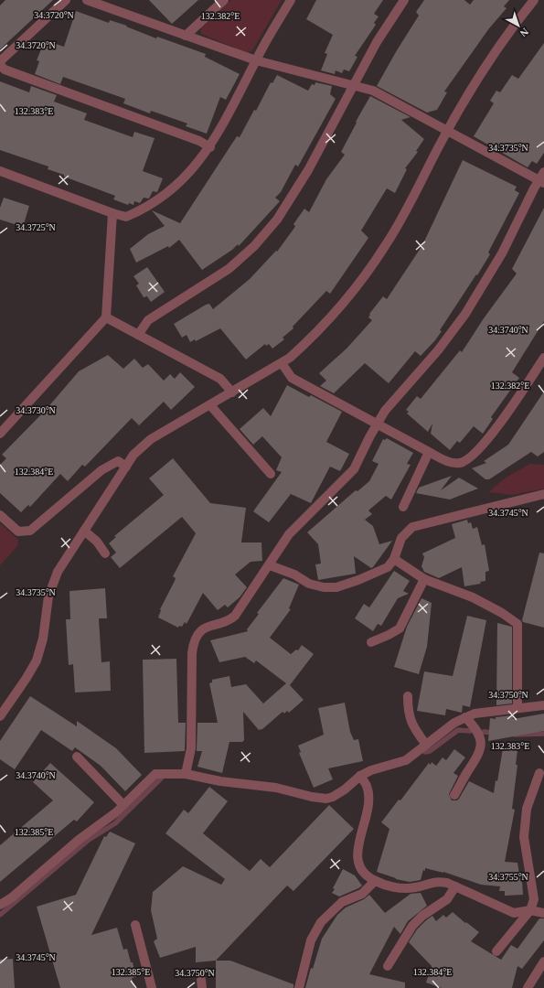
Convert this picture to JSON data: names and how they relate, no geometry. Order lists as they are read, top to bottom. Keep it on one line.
{"north":"bottom right","coordinates":["34.3720°N","132.382°E","132.383°E","34.3735°N","34.3725°N","34.3740°N","34.3730°N","132.384°E","34.3745°N","34.3750°N","132.385°E","34.3755°N"]}
